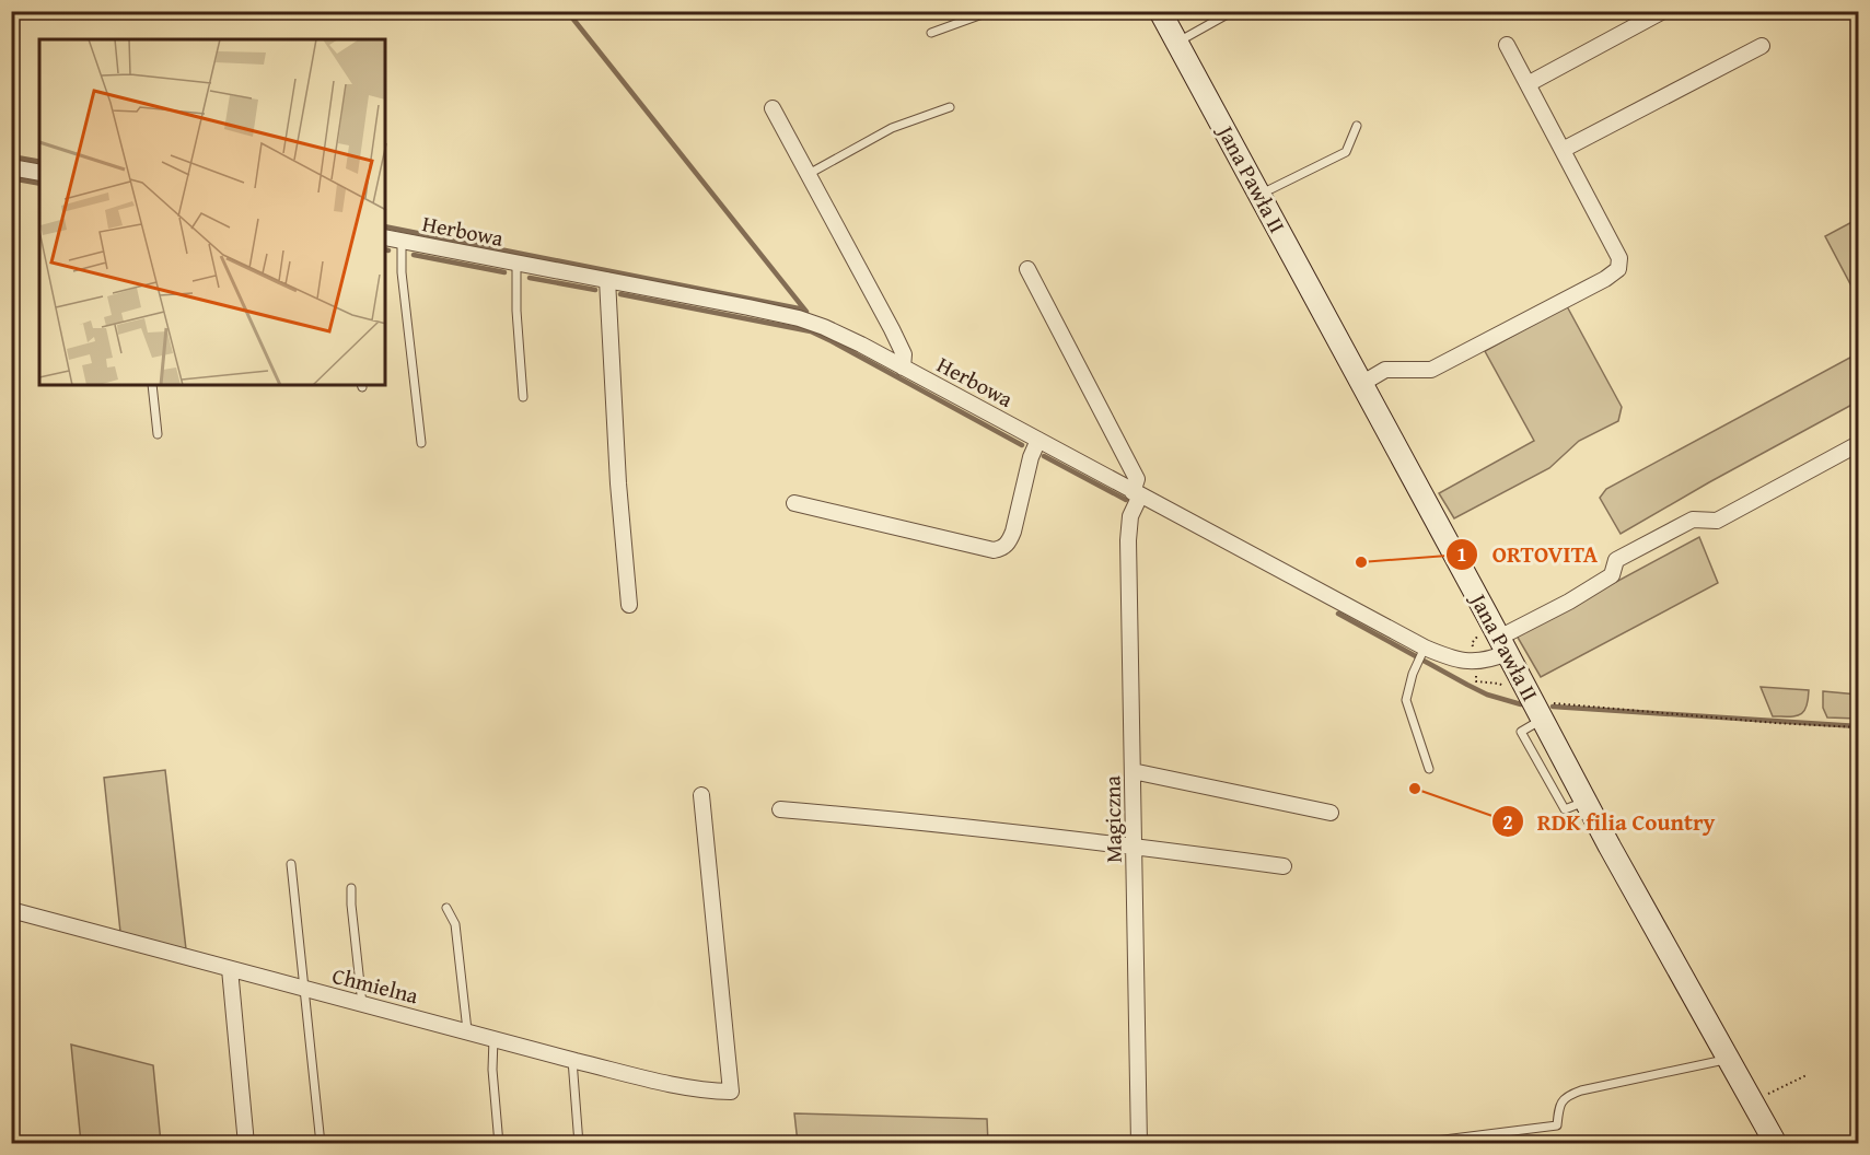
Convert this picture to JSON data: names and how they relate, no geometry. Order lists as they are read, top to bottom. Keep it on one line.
{"streets":{"street":["Jana Pawła II","Herbowa","Magiczna","Chmielna"]},"crossings":[["Jana Pawła II","Herbowa"],["Herbowa","Magiczna"]],"places":["ORTOVITA","RDK filia Country"]}
